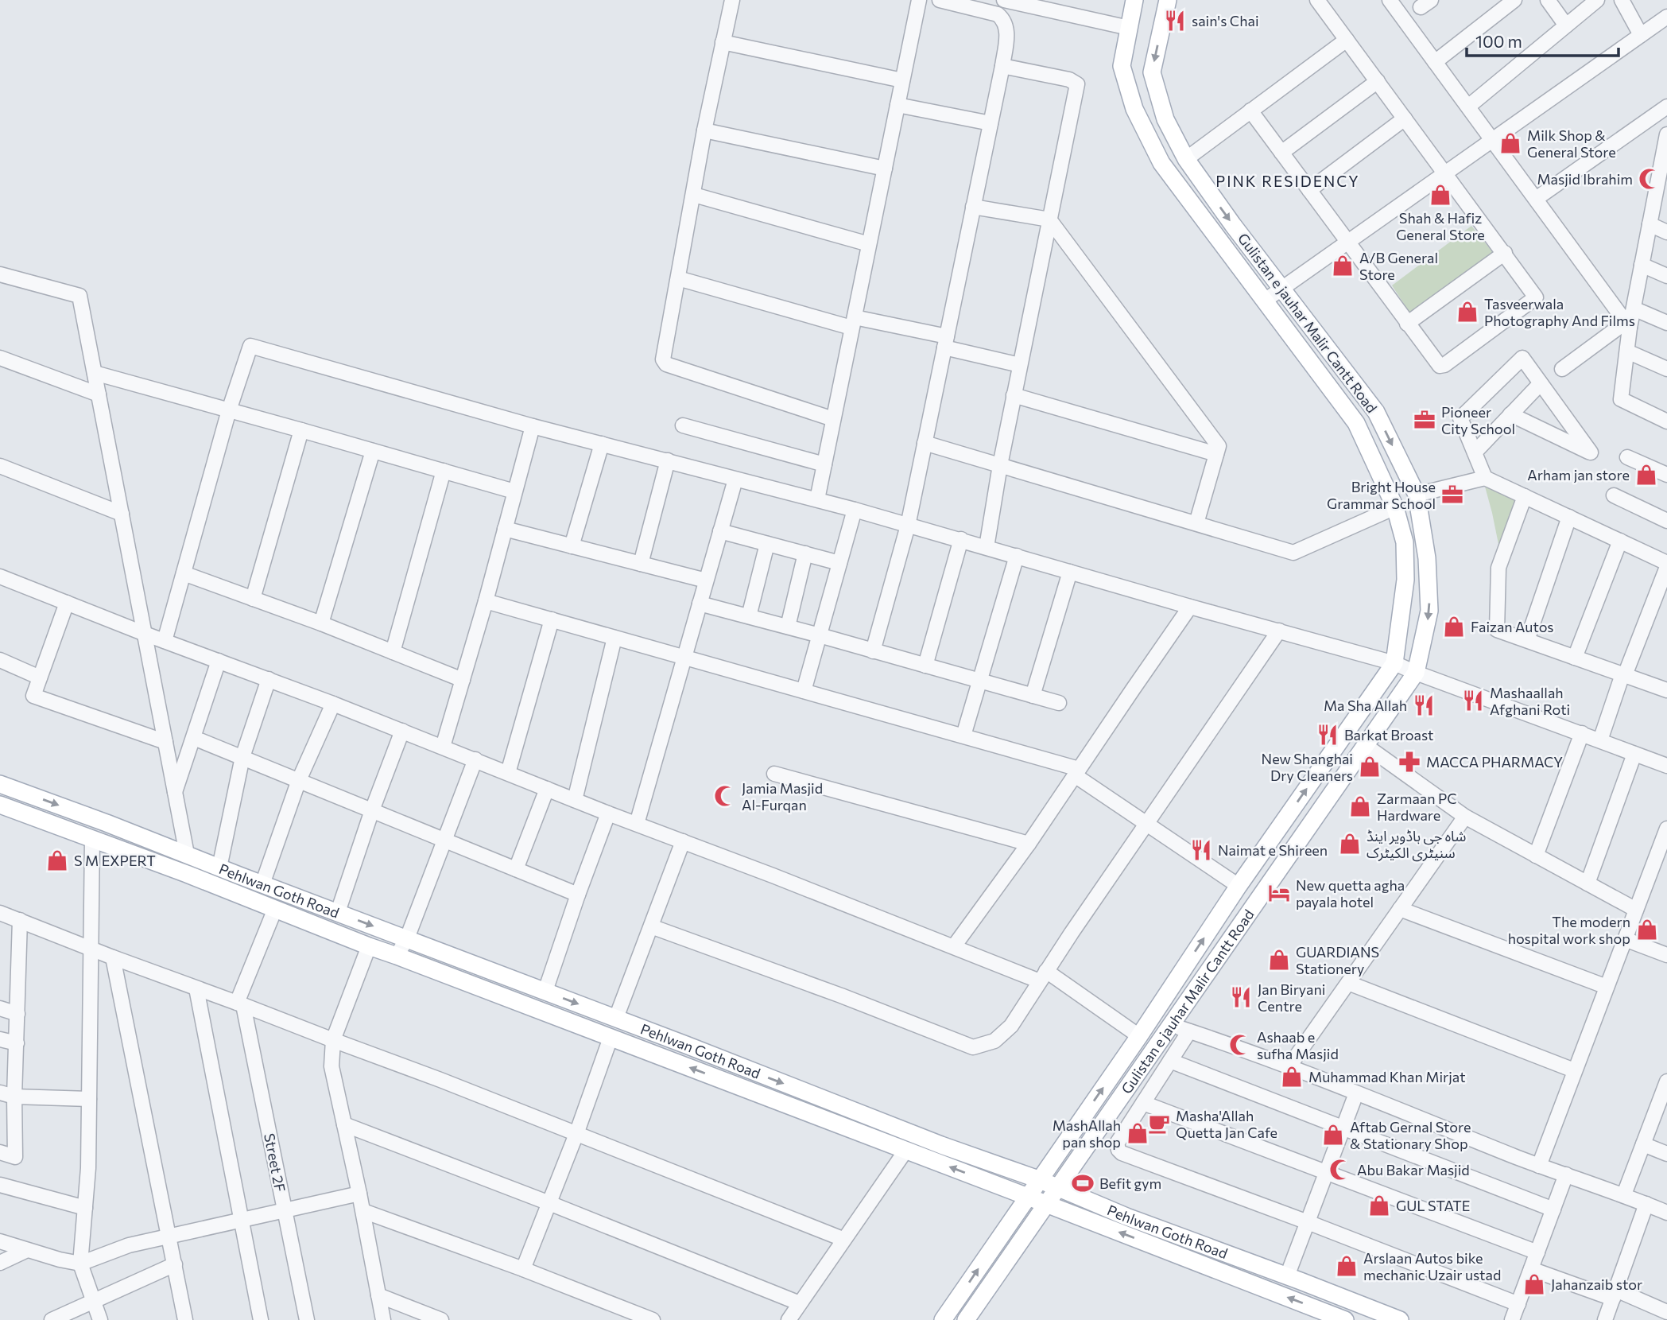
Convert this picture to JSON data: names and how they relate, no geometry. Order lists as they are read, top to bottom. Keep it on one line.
{"streets":{"main road":["Gulistan e jauhar Malir Cantt Road","Pehlwan Goth Road"],"street":["Street 2F"]},"crossings":[["Gulistan e jauhar Malir Cantt Road","Pehlwan Goth Road"]],"districts":["PINK RESIDENCY"],"places":{"restaurant":["sain's Chai","Mashaallah Afghani Roti","Ma Sha Allah","Barkat Broast","Naimat e Shireen","Jan Biryani Centre"],"shop":["Milk Shop & General Store","Shah & Hafiz General Store","A/B General Store","Tasveerwala Photography And Films","Arham jan store","Faizan Autos","New Shanghai Dry Cleaners","Zarmaan PC Hardware","شاہ جی ہاڈویر اینڈ سنیٹری الکیٹرک","S M EXPERT","The modern hospital work shop","GUARDIANS Stationery","Muhammad Khan Mirjat","MashAllah pan shop","Aftab Gernal Store & Stationary Shop","GUL STATE","Arslaan Autos bike mechanic Uzair ustad","Jahanzaib stor"],"mosque":["Masjid Ibrahim","Jamia Masjid Al-Furqan","Ashaab e sufha Masjid","Abu Bakar Masjid"],"office":["Pioneer City School","Bright House Grammar School"],"pharmacy":["MACCA PHARMACY"],"hotel":["New quetta agha payala hotel"],"cafe":["Masha'Allah Quetta Jan Cafe"],"sports":["Befit gym"]},"scale_bar":"100 m"}
